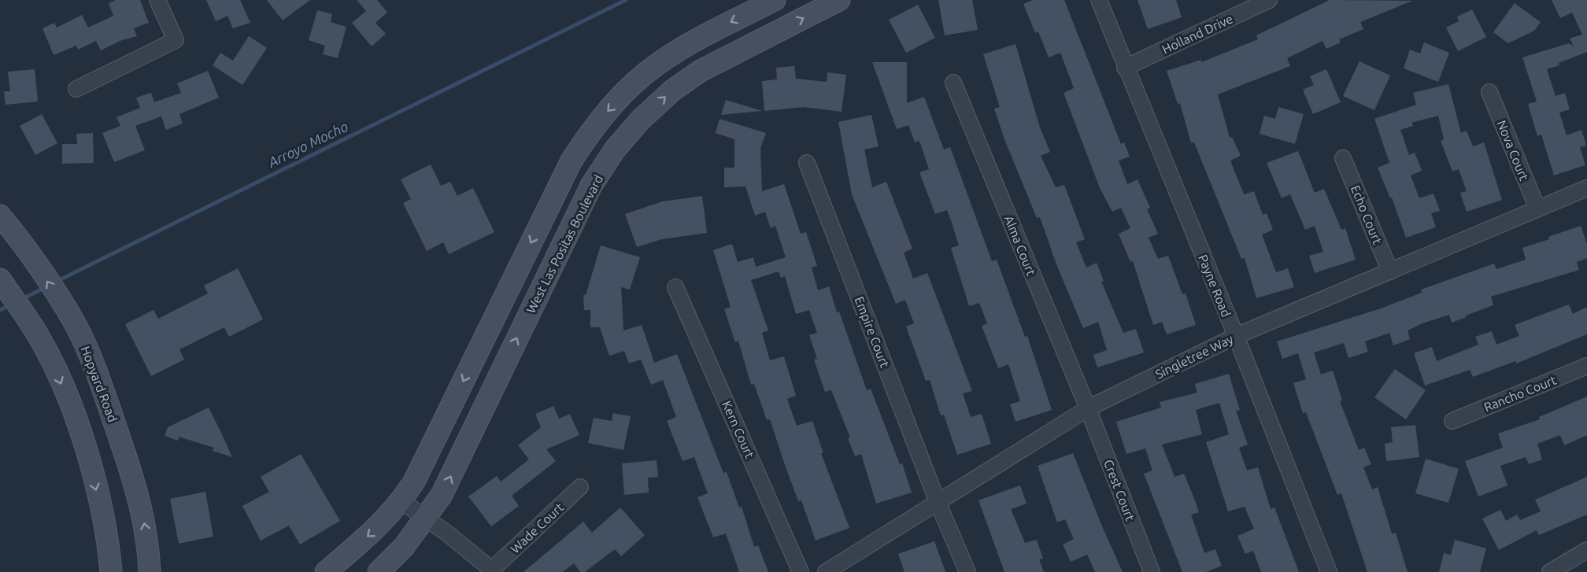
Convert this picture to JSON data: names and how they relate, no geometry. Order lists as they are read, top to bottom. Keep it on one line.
{"streets":{"main road":["West Las Positas Boulevard","Hopyard Road"],"street":["Holland Drive","Nova Court","Echo Court","Alma Court","Payne Road","Empire Court","Singletree Way","Rancho Court","Kern Court","Crest Court","Wade Court"]},"crossings":[["Holland Drive","Payne Road"],["Nova Court","Singletree Way"],["Echo Court","Singletree Way"],["Alma Court","Singletree Way"],["Alma Court","Crest Court"],["Payne Road","Singletree Way"],["Empire Court","Singletree Way"],["Singletree Way","Crest Court"]],"water":["Arroyo Mocho"]}
